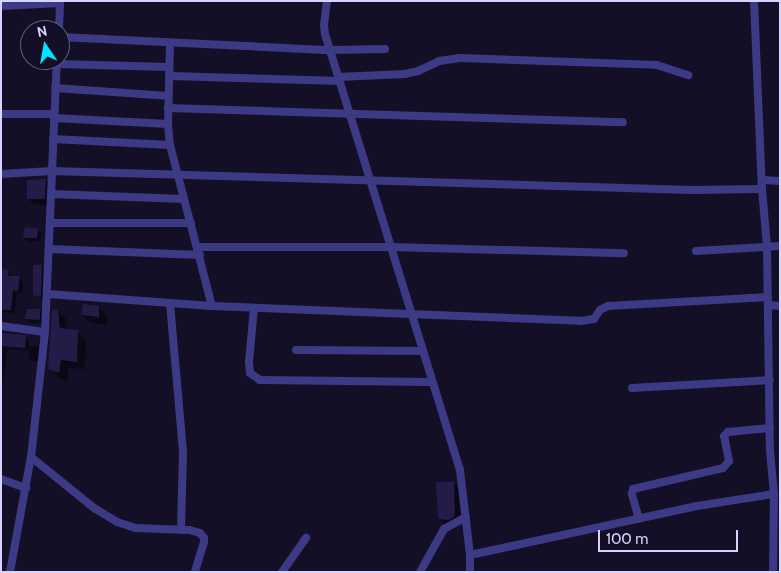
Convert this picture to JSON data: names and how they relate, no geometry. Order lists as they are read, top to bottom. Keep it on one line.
{"scale_bar":"100 m","north":"top"}
